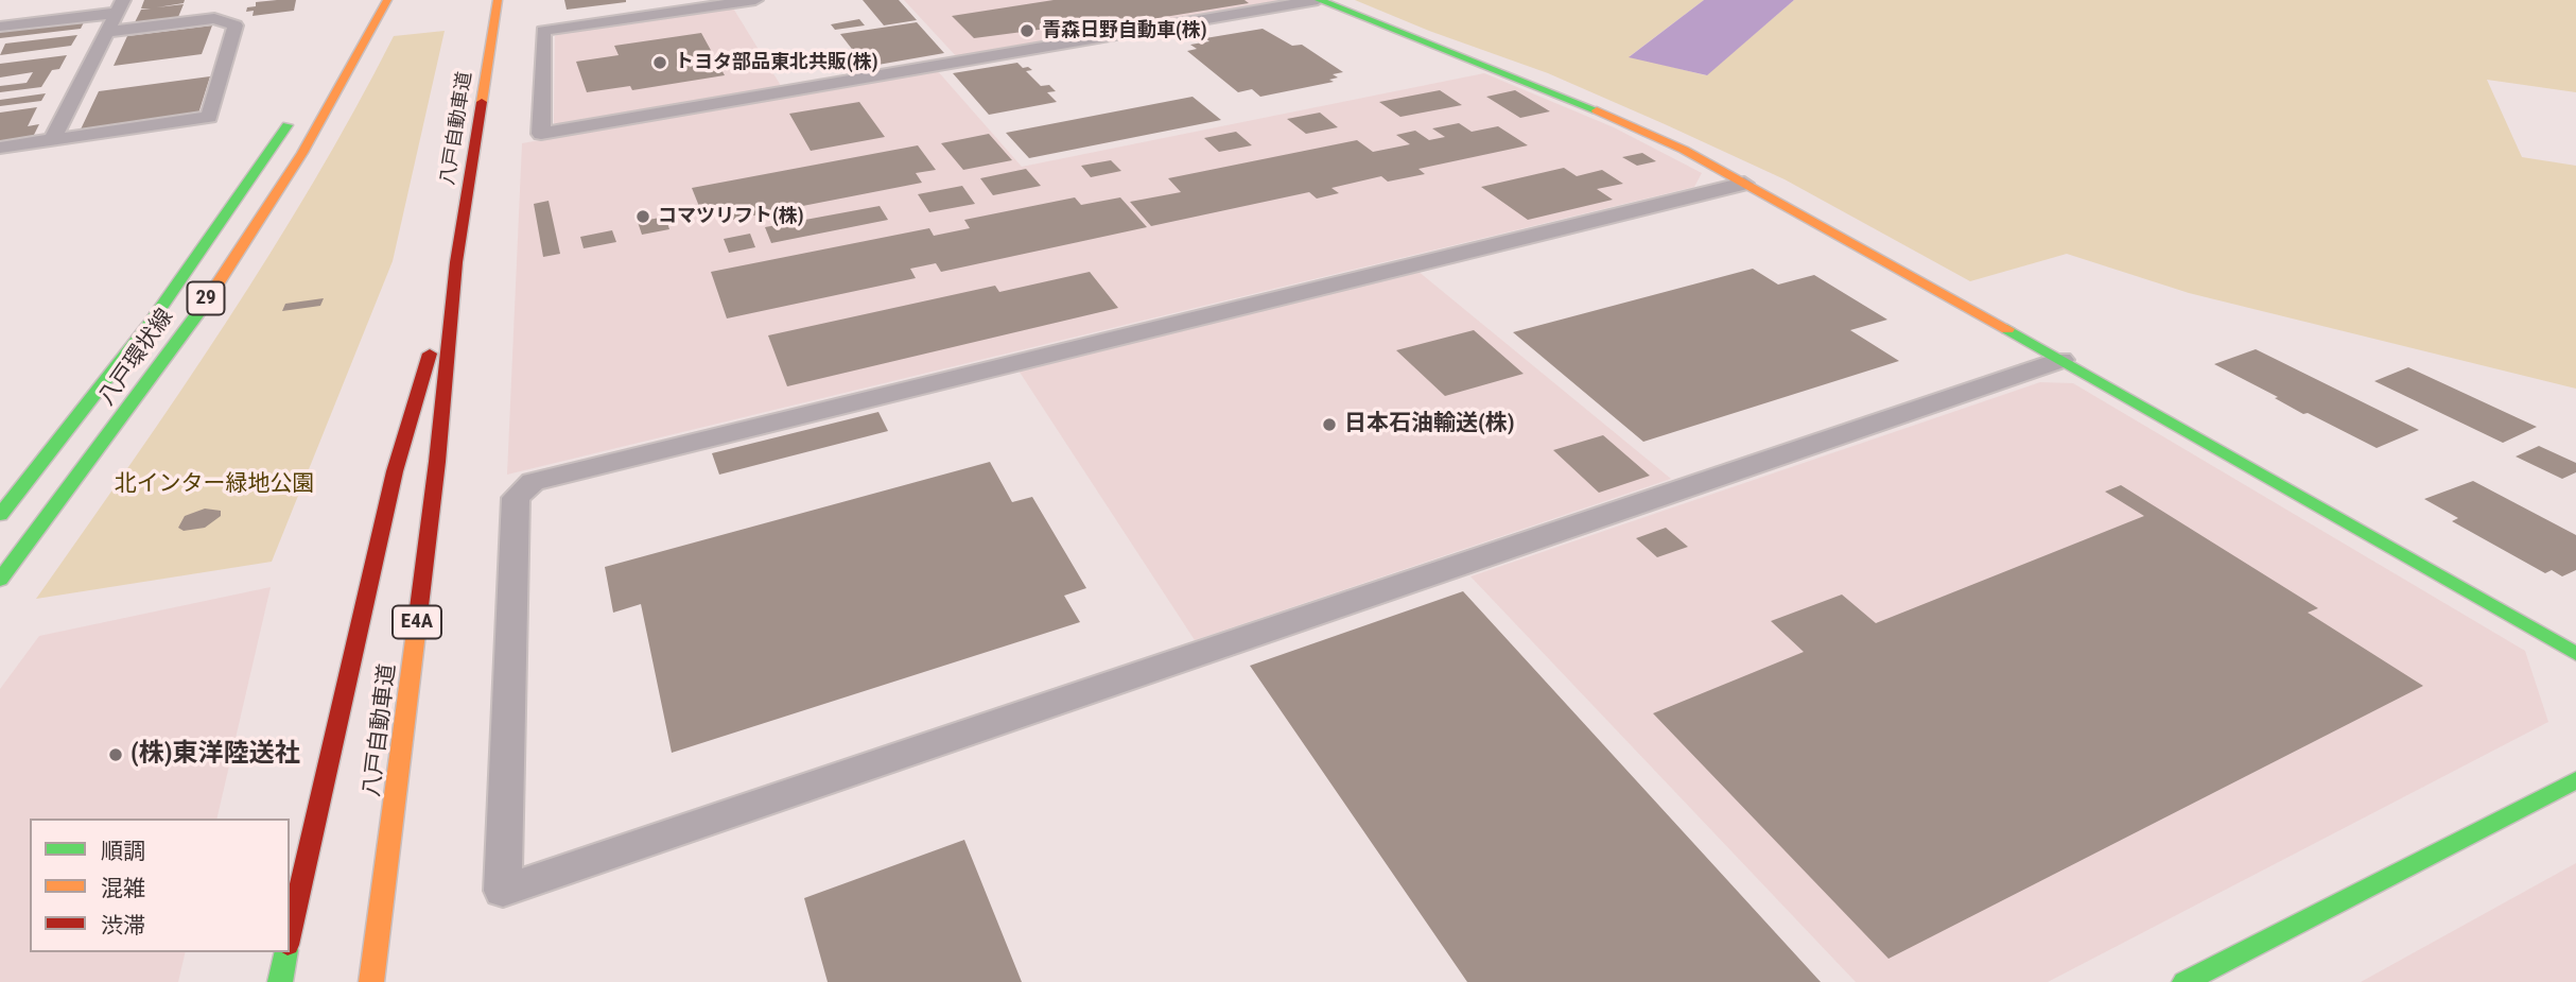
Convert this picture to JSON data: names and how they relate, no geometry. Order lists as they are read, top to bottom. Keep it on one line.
{"streets":{"main road":["八戸自動車道","29","八戸環状線","E4A"]},"parks":["北インター緑地公園"],"places":["青森日野自動車(株)","トヨタ部品東北共販(株)","コマツリフト(株)","日本石油輸送(株)","(株)東洋陸送社"],"legend":["順調","混雑","渋滞"]}
